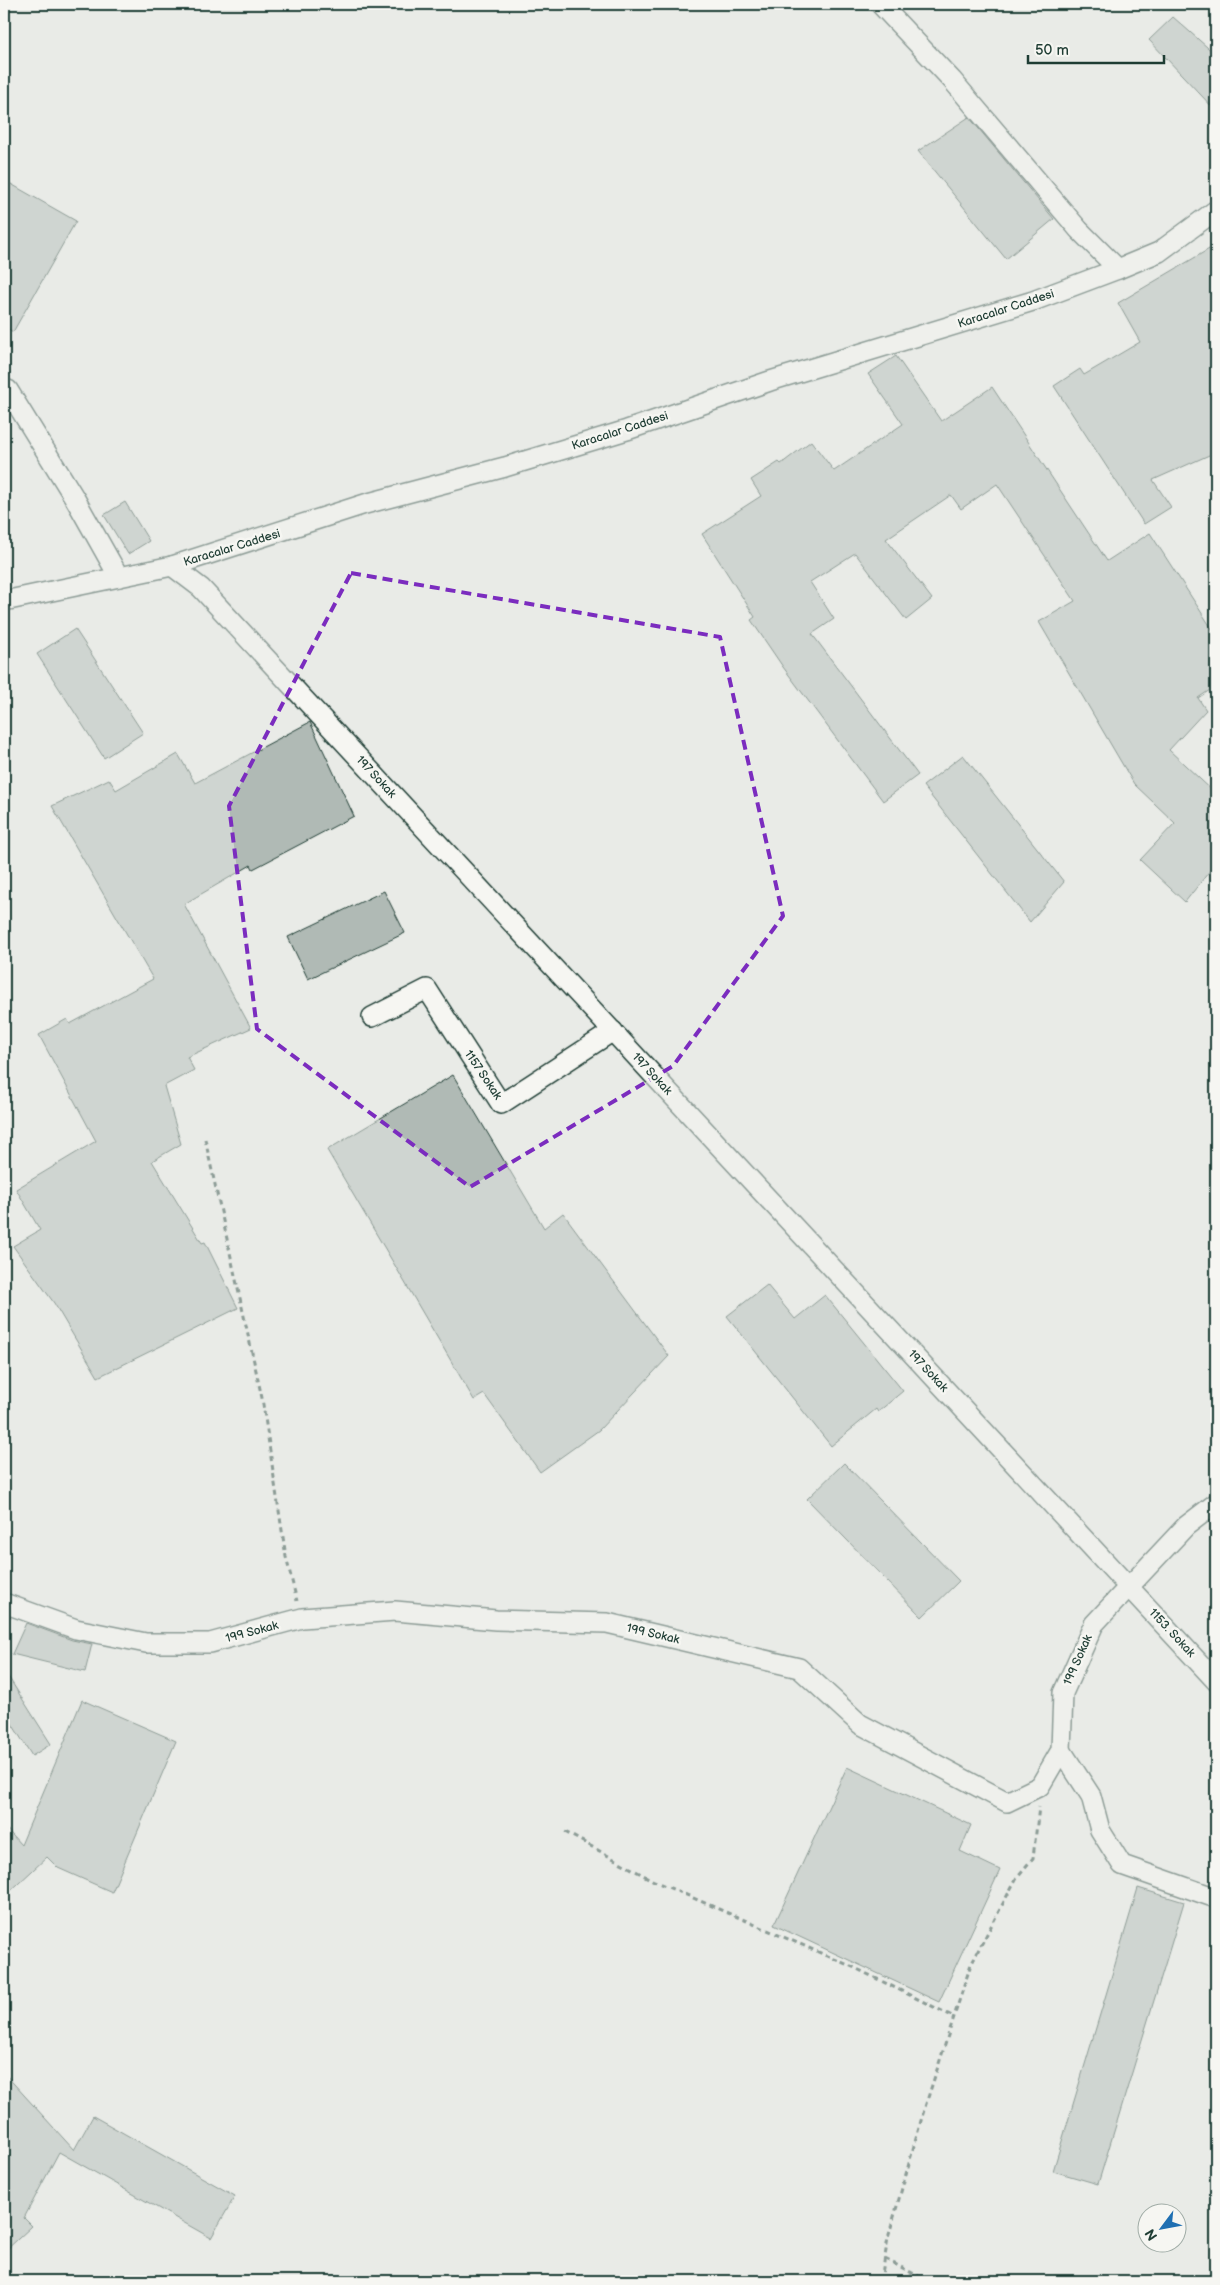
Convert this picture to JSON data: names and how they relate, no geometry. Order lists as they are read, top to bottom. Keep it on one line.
{"streets":{"street":["Karacalar Caddesi","197 Sokak","1157 Sokak","199 Sokak","1153. Sokak"]},"crossings":[["Karacalar Caddesi","197 Sokak"],["197 Sokak","1157 Sokak"],["197 Sokak","199 Sokak"],["197 Sokak","1153. Sokak"],["199 Sokak","1153. Sokak"]],"scale_bar":"50 m","north":"bottom left"}
